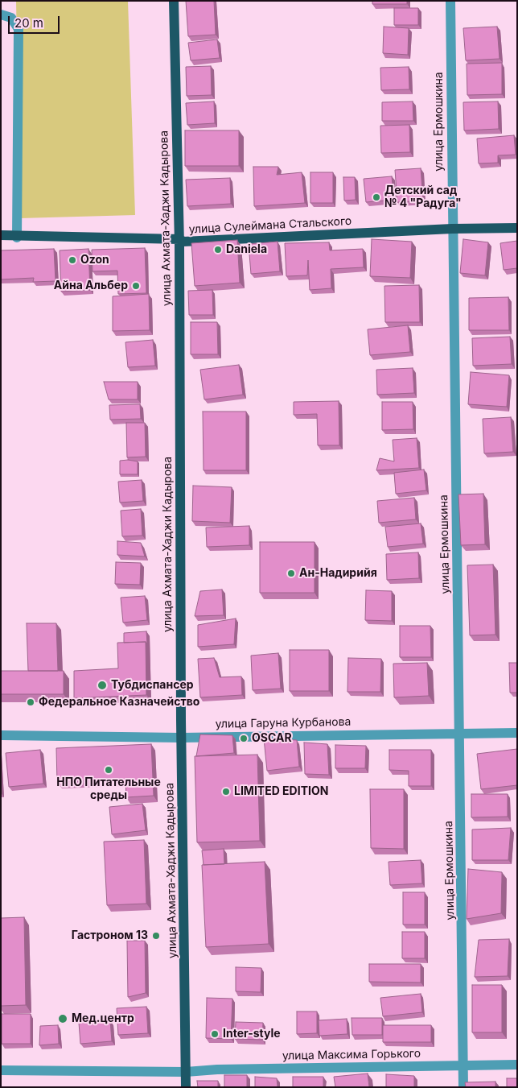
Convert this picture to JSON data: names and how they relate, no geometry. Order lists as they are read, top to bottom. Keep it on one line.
{"streets":{"main road":["улица Ахмата-Хаджи Кадырова","улица Сулеймана Стальского"],"street":["улица Ермошкина","улица Гаруна Курбанова","улица Максима Горького"]},"crossings":[["улица Ермошкина","улица Сулеймана Стальского"],["улица Ермошкина","улица Гаруна Курбанова"],["улица Ермошкина","улица Максима Горького"],["улица Ахмата-Хаджи Кадырова","улица Сулеймана Стальского"],["улица Ахмата-Хаджи Кадырова","улица Гаруна Курбанова"],["улица Ахмата-Хаджи Кадырова","улица Максима Горького"]],"places":["Детский сад № 4 \"Радуга\"","Daniela","Ozon","Айна Альбер","Ан-Надирийя","Тубдиспансер","Федеральное Казначейство","OSCAR","НПО Питательные среды","LIMITED EDITION","Гастроном 13","Мед.центр","Inter-style"],"scale_bar":"20 m"}
